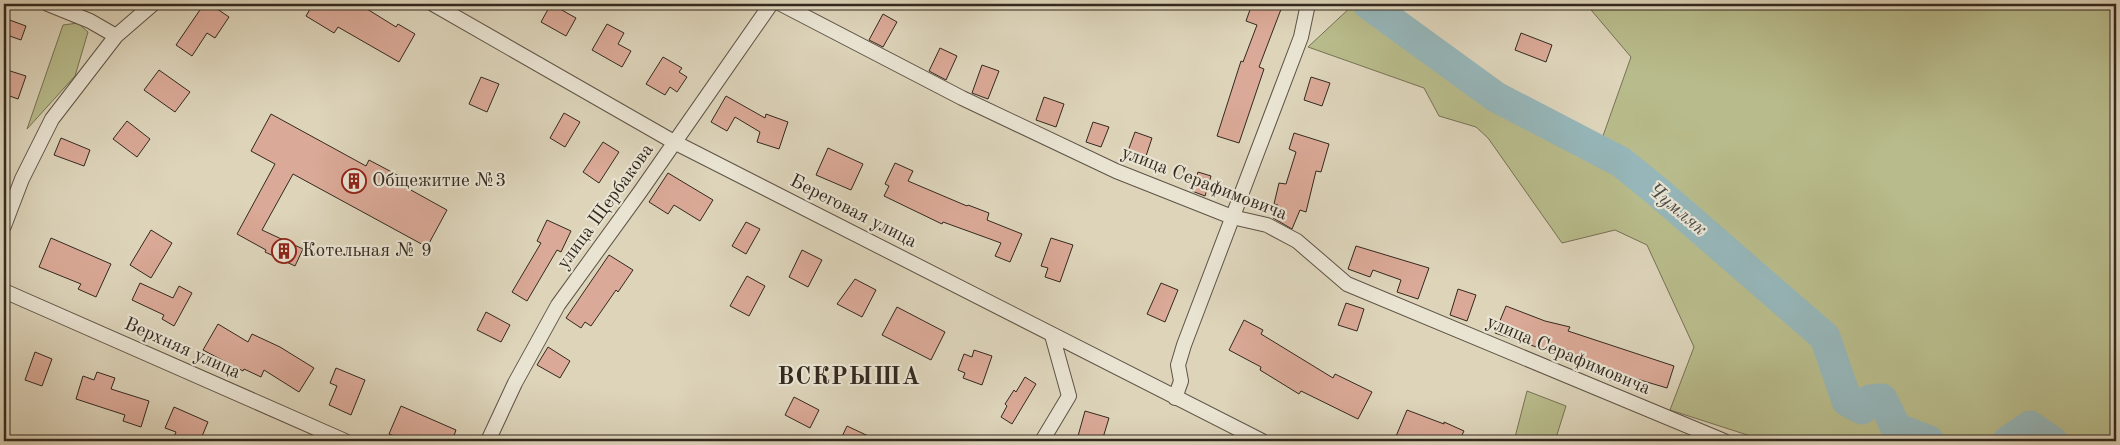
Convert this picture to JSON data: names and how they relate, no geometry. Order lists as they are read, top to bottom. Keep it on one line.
{"streets":{"street":["улица Серафимовича","улица Щербакова","Береговая улица","Верхняя улица"]},"crossings":[["улица Щербакова","Береговая улица"]],"districts":["ВСКРЫША"],"water":["Чумляк"],"places":{"building":["Общежитие №3","Котельная № 9"]}}
